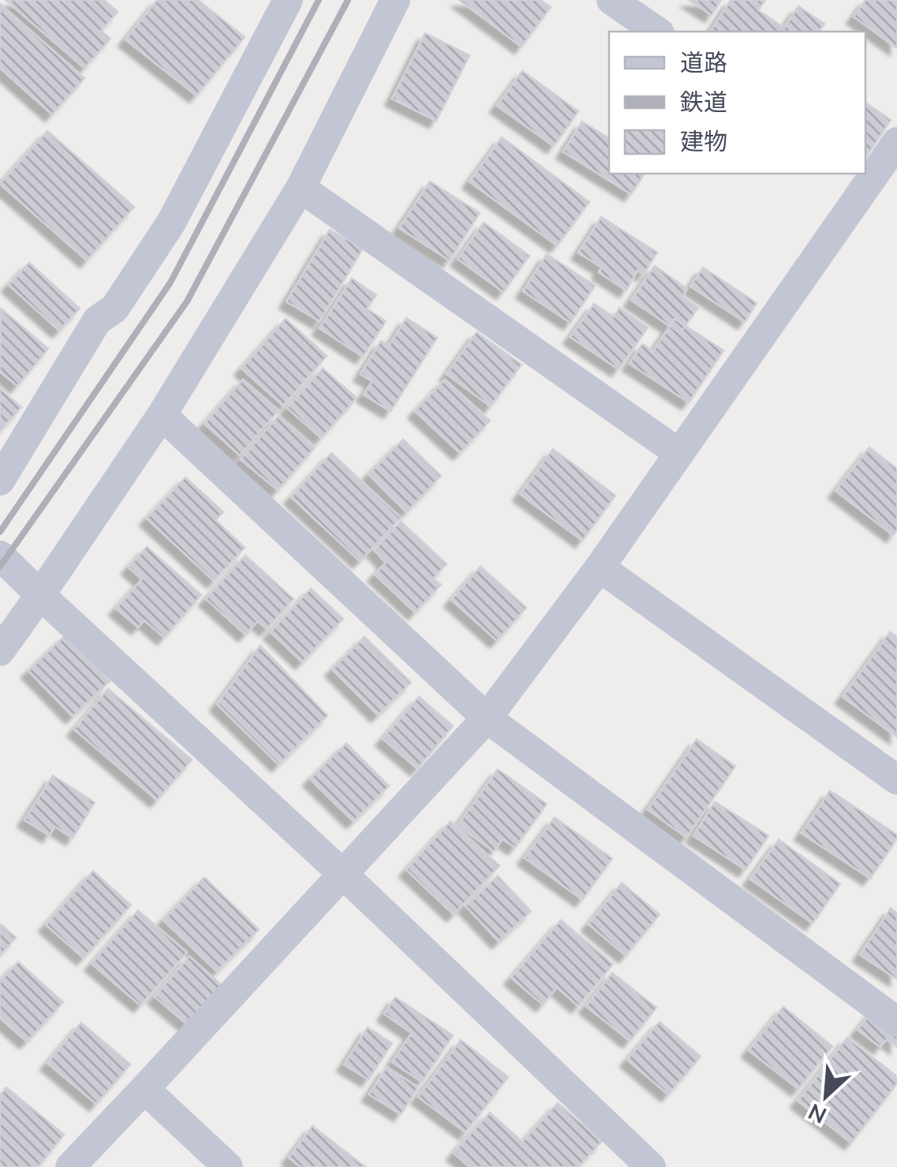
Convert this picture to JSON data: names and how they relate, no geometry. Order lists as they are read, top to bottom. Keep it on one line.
{"legend":["道路","鉄道","建物"],"north":"bottom left"}
